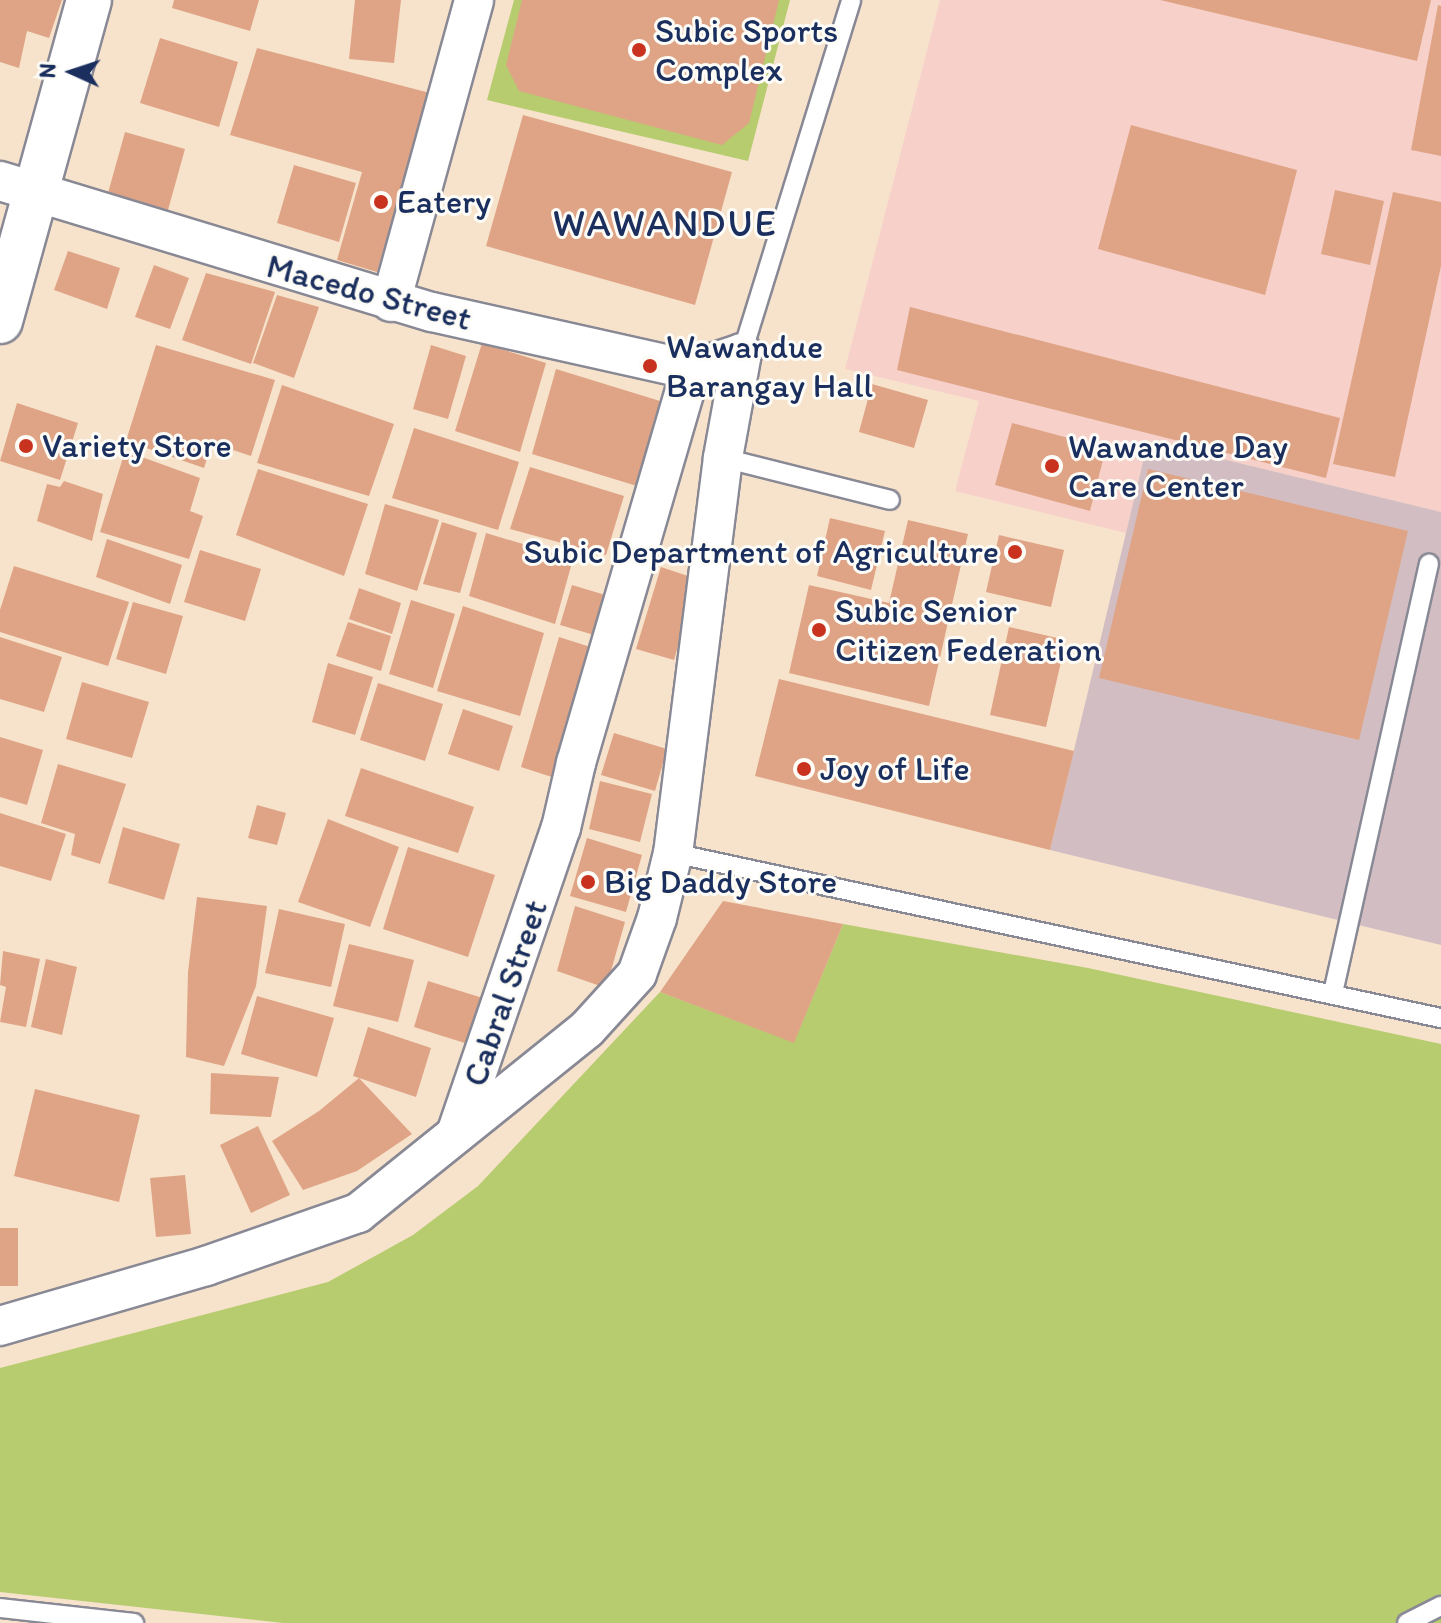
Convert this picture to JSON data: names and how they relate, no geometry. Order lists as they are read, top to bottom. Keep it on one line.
{"streets":{"street":["Macedo Street","Cabral Street"]},"crossings":[["Macedo Street","Cabral Street"]],"districts":["WAWANDUE"],"places":["Subic Sports Complex","Eatery","Wawandue Barangay Hall","Variety Store","Wawandue Day Care Center","Subic Department of Agriculture","Subic Senior Citizen Federation","Joy of Life","Big Daddy Store"],"north":"left"}
